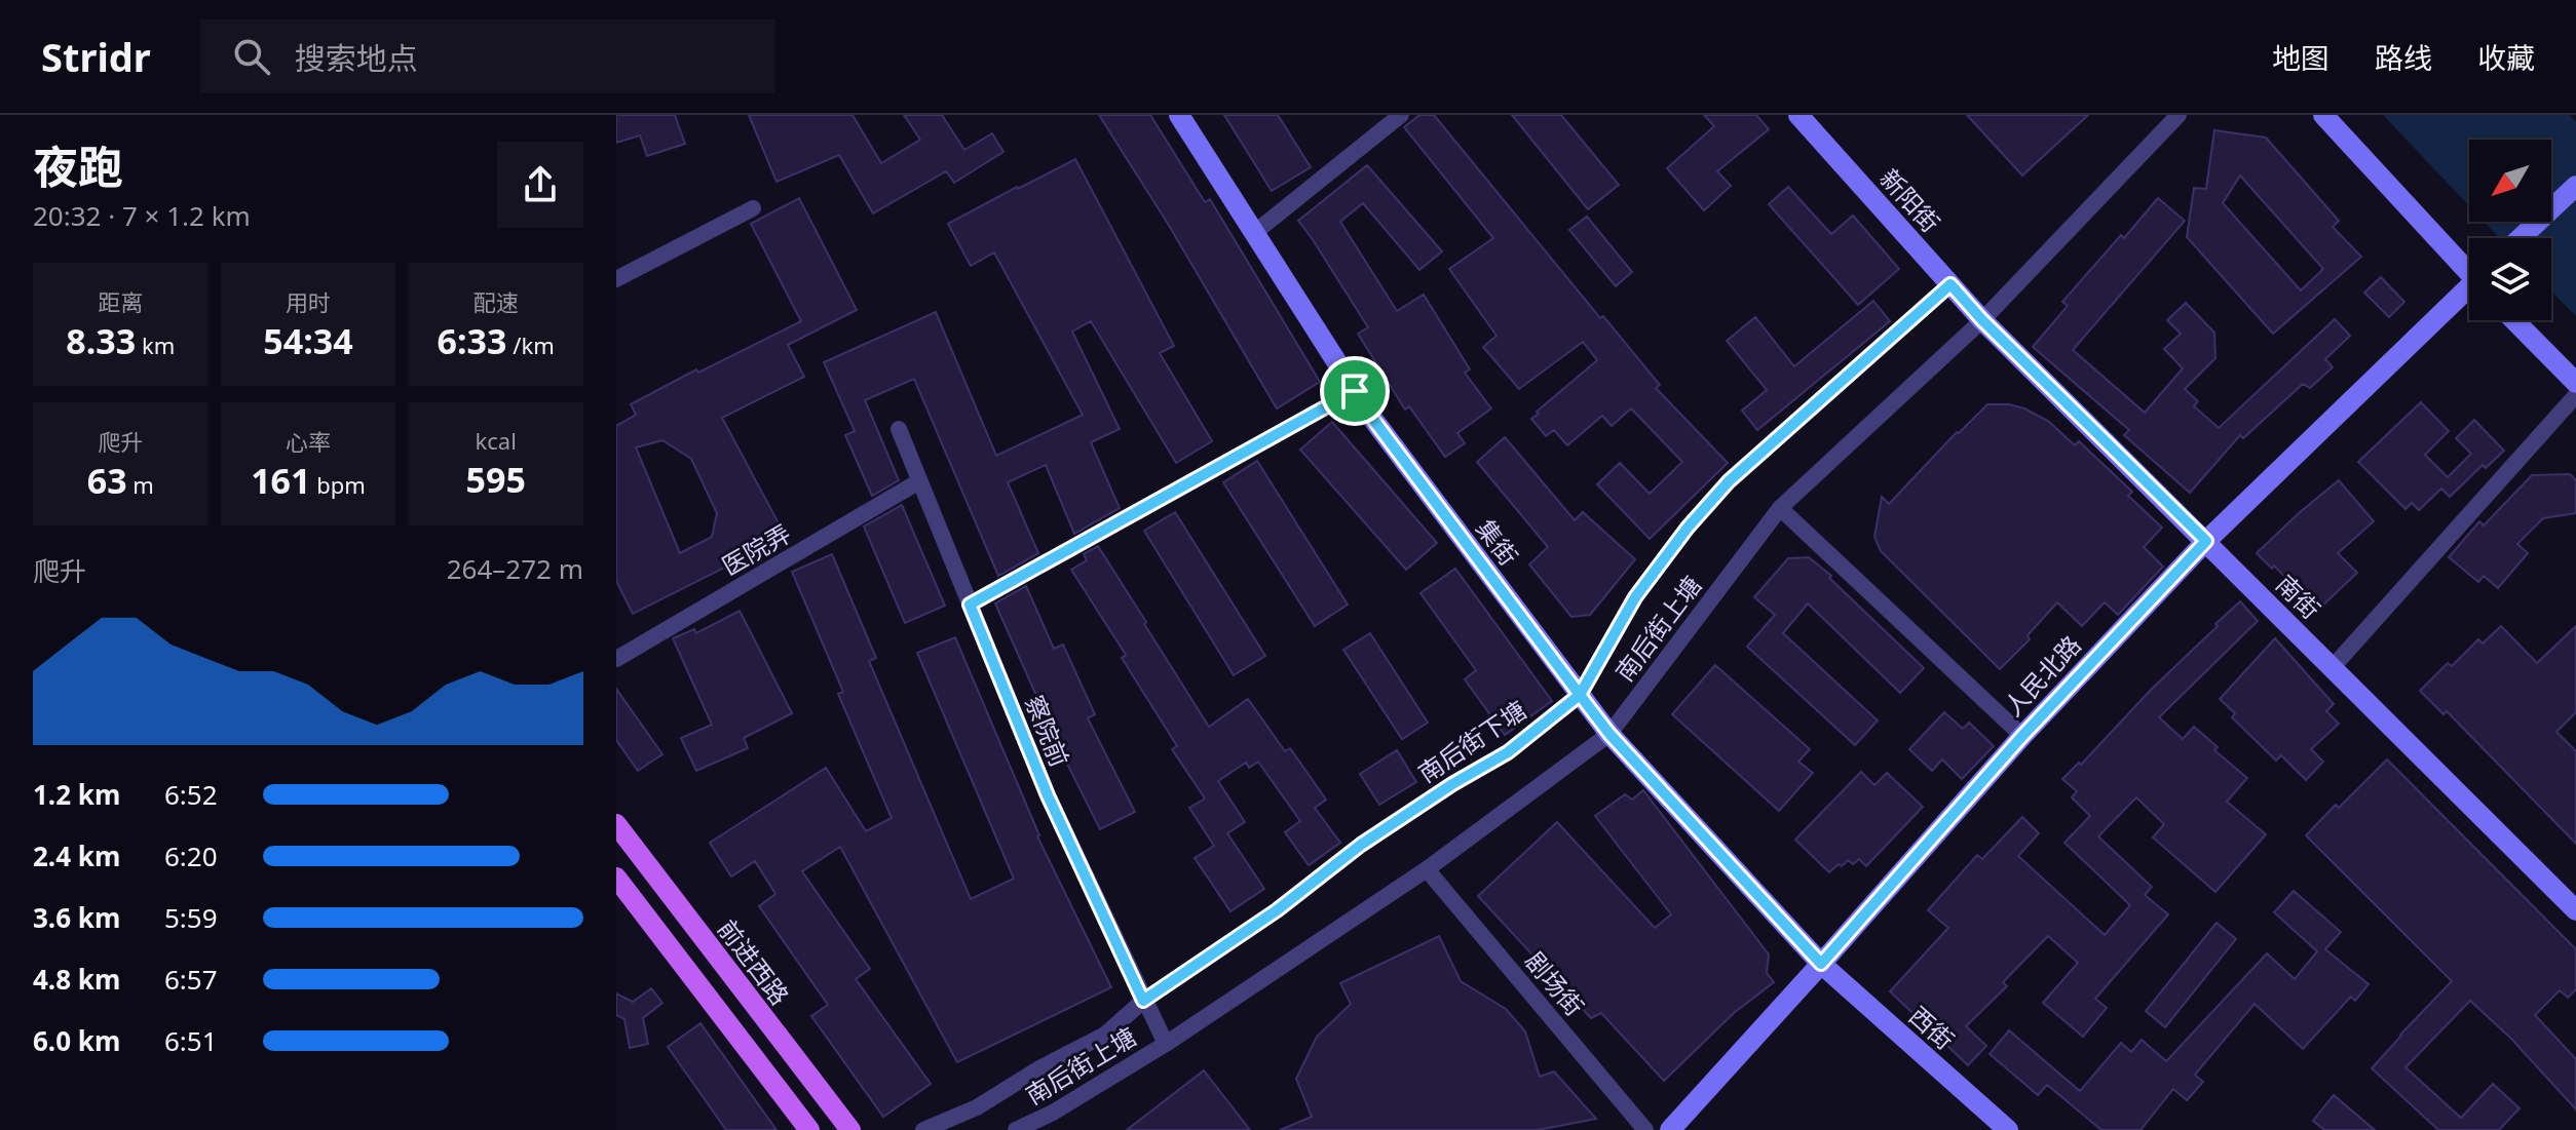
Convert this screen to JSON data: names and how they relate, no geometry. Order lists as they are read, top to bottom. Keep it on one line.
{"streets":{"main road":["前进西路"],"street":["新阳街","集街","医院弄","南街","南后街上塘","人民北路","察院前","南后街下塘","剧场街","西街"]},"crossings":[["新阳街","南街"],["新阳街","南后街上塘"],["新阳街","南后街下塘"],["集街","南后街上塘"],["集街","人民北路"],["集街","南后街下塘"],["集街","西街"],["医院弄","察院前"],["南街","南后街上塘"],["南街","人民北路"],["南后街上塘","察院前"],["南后街上塘","剧场街"],["人民北路","西街"],["察院前","南后街下塘"]],"north":"bottom left","page":{"header":"Stridr","search":"搜索地点","nav":["地图","路线","收藏"],"heading":["夜跑","20:32 · 7 × 1.2 km"],"stats":[["距离","8.33 km"],["用时","54:34"],["配速","6:33 /km"],["爬升","63 m"],["心率","161 bpm"],["kcal","595"]],"chart":["爬升","264–272 m"],"list":[{"name":"1.2 km","note":"6:52"},{"name":"2.4 km","note":"6:20"},{"name":"3.6 km","note":"5:59"},{"name":"4.8 km","note":"6:57"},{"name":"6.0 km","note":"6:51"}]}}
